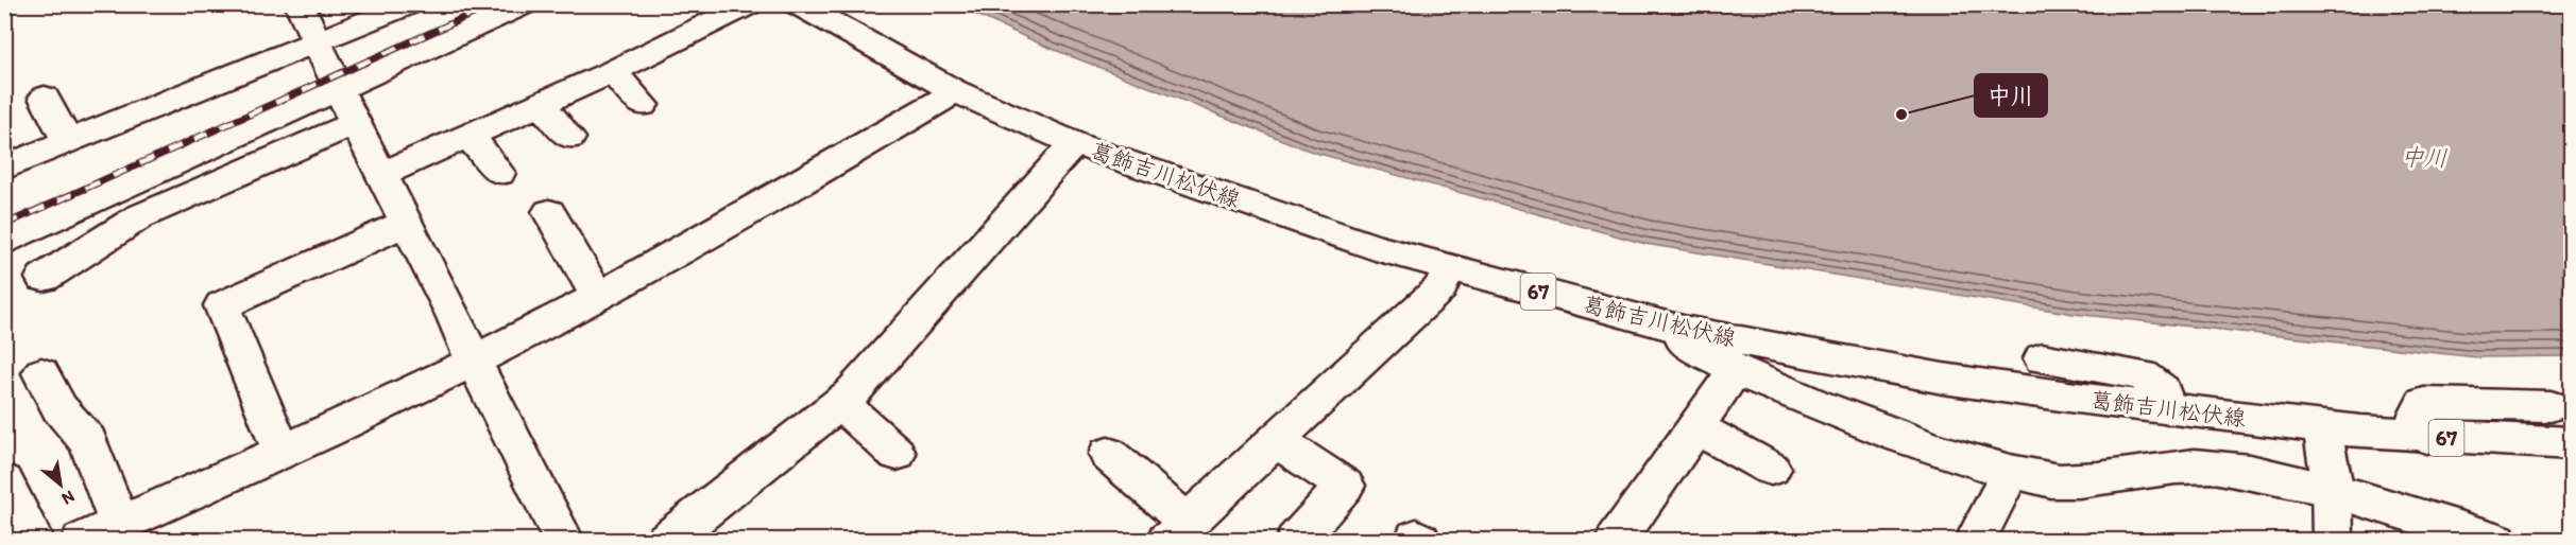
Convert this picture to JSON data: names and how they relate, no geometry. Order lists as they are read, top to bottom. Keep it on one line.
{"streets":{"street":["葛飾吉川松伏線","67"]},"water":["中川"],"places":["中川"],"north":"bottom right"}
